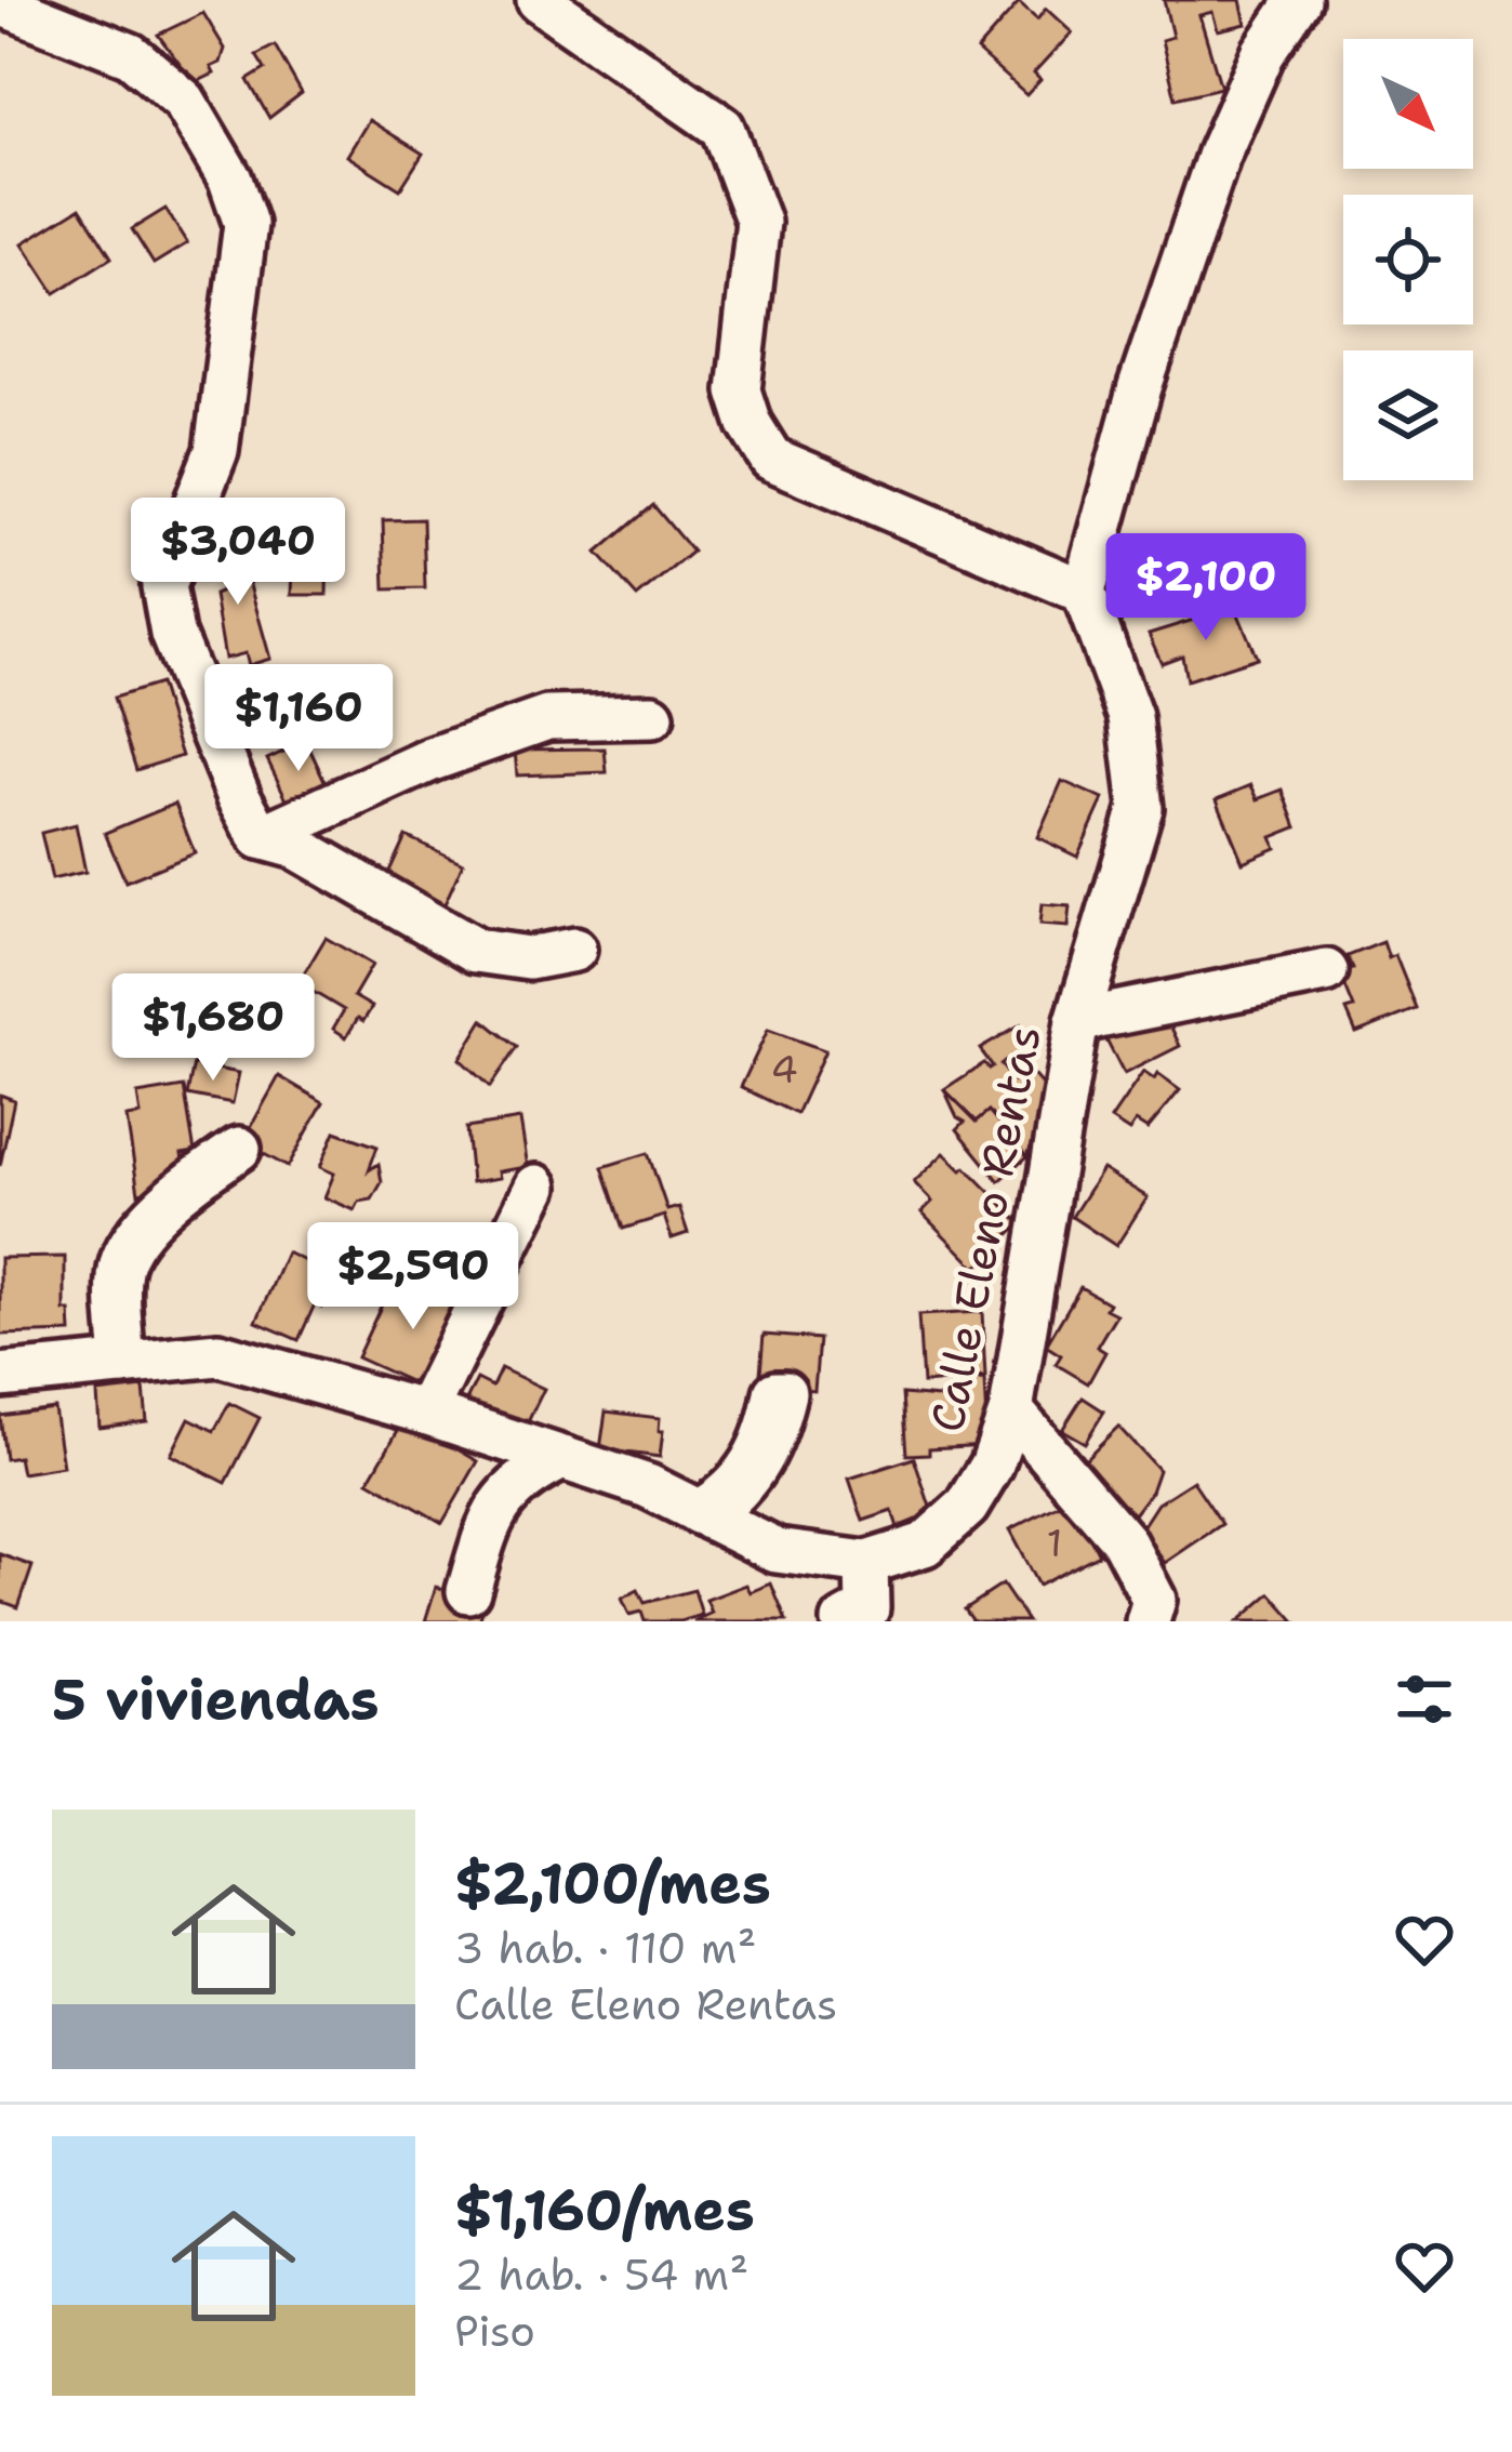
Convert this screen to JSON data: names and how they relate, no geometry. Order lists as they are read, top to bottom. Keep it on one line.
{"streets":{"street":["Calle Eleno Rentas"]},"house_numbers":["4","1"],"north":"bottom right","page":{"price":["$3,040","$2,100","$1,160","$1,680","$2,590"],"heading":"5 viviendas","list":[{"name":"$2,100/mes","note":"3 hab. · 110 m² · Calle Eleno Rentas"},{"name":"$1,160/mes","note":"2 hab. · 54 m² · Piso"}]}}
